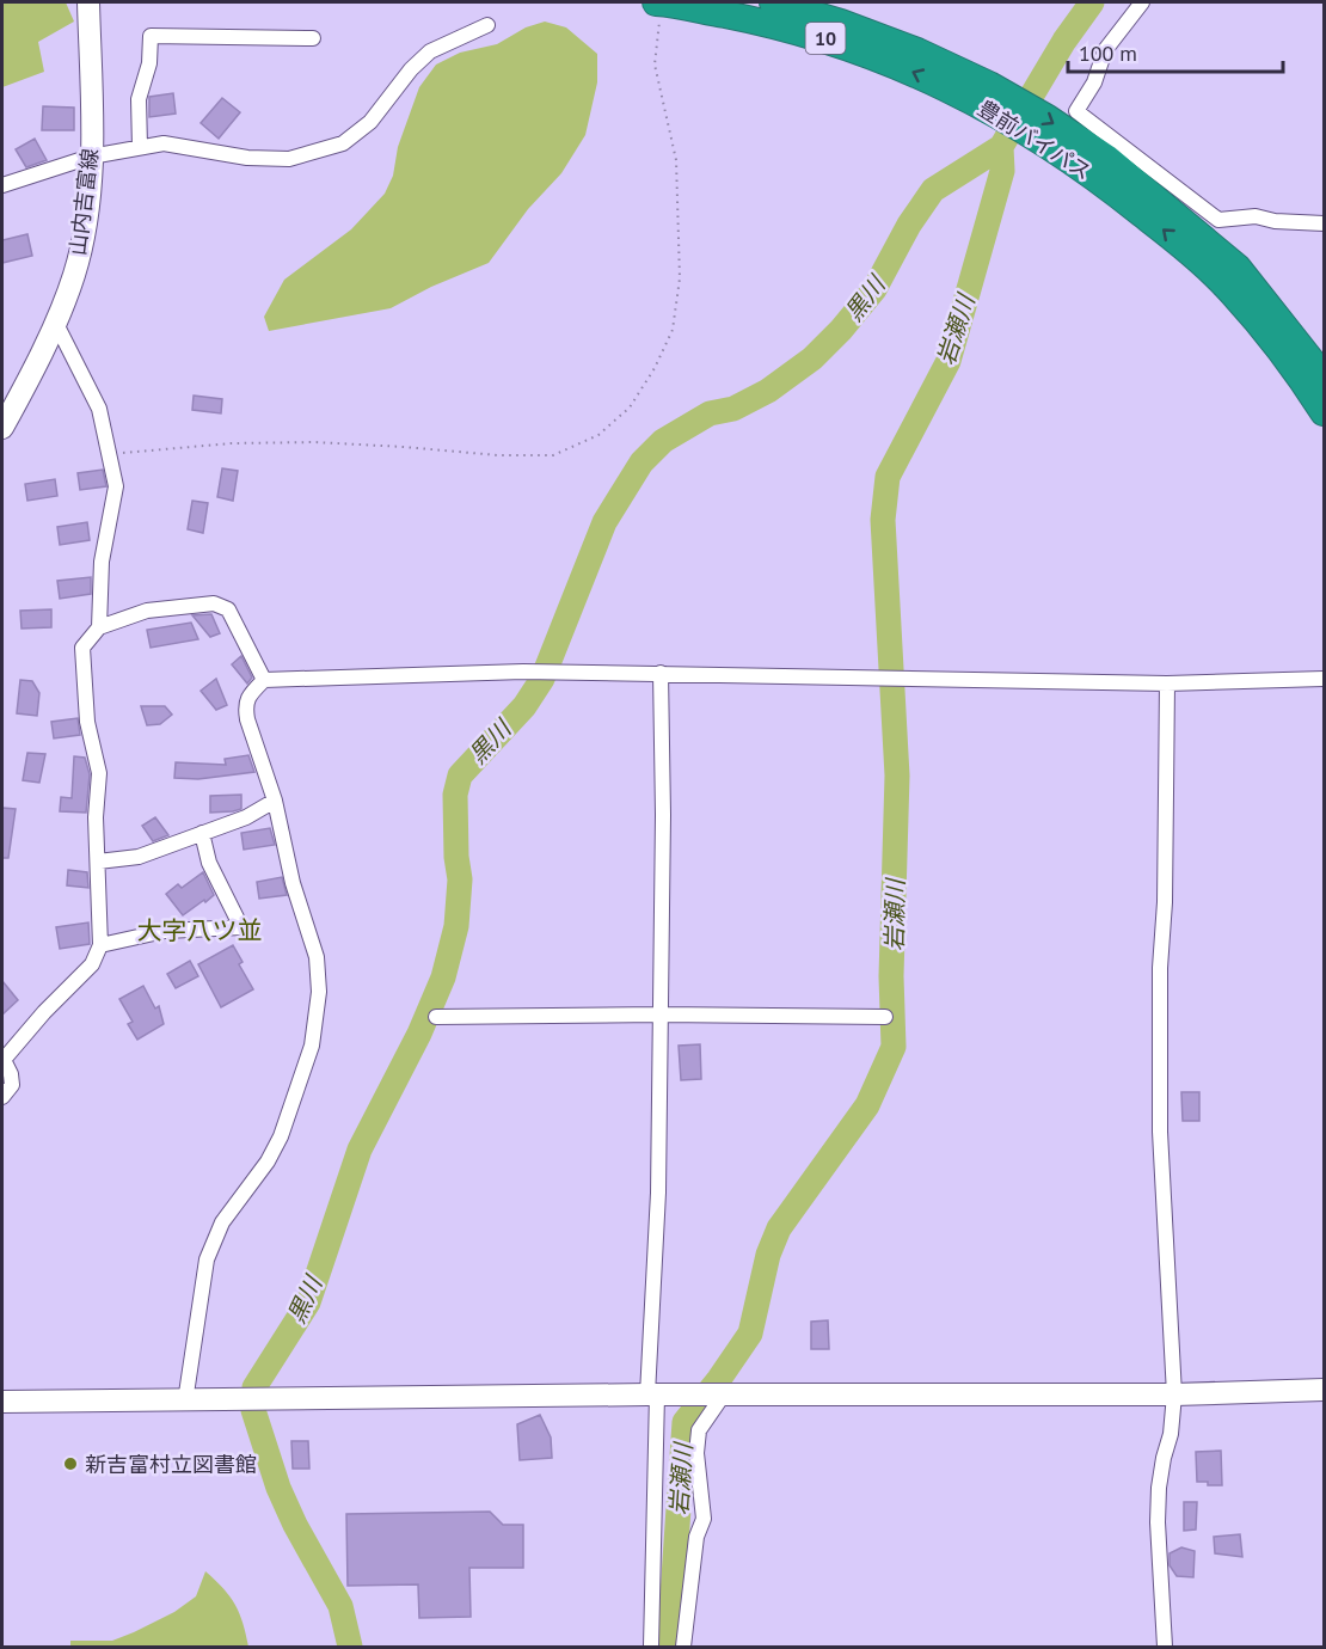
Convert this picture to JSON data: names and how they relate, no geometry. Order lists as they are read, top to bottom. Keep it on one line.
{"streets":{"highway":["10","豊前バイパス"],"street":["山内吉富線"]},"districts":["大字八ツ並"],"water":["黒川","岩瀬川"],"places":["新吉富村立図書館"],"scale_bar":"100 m"}
